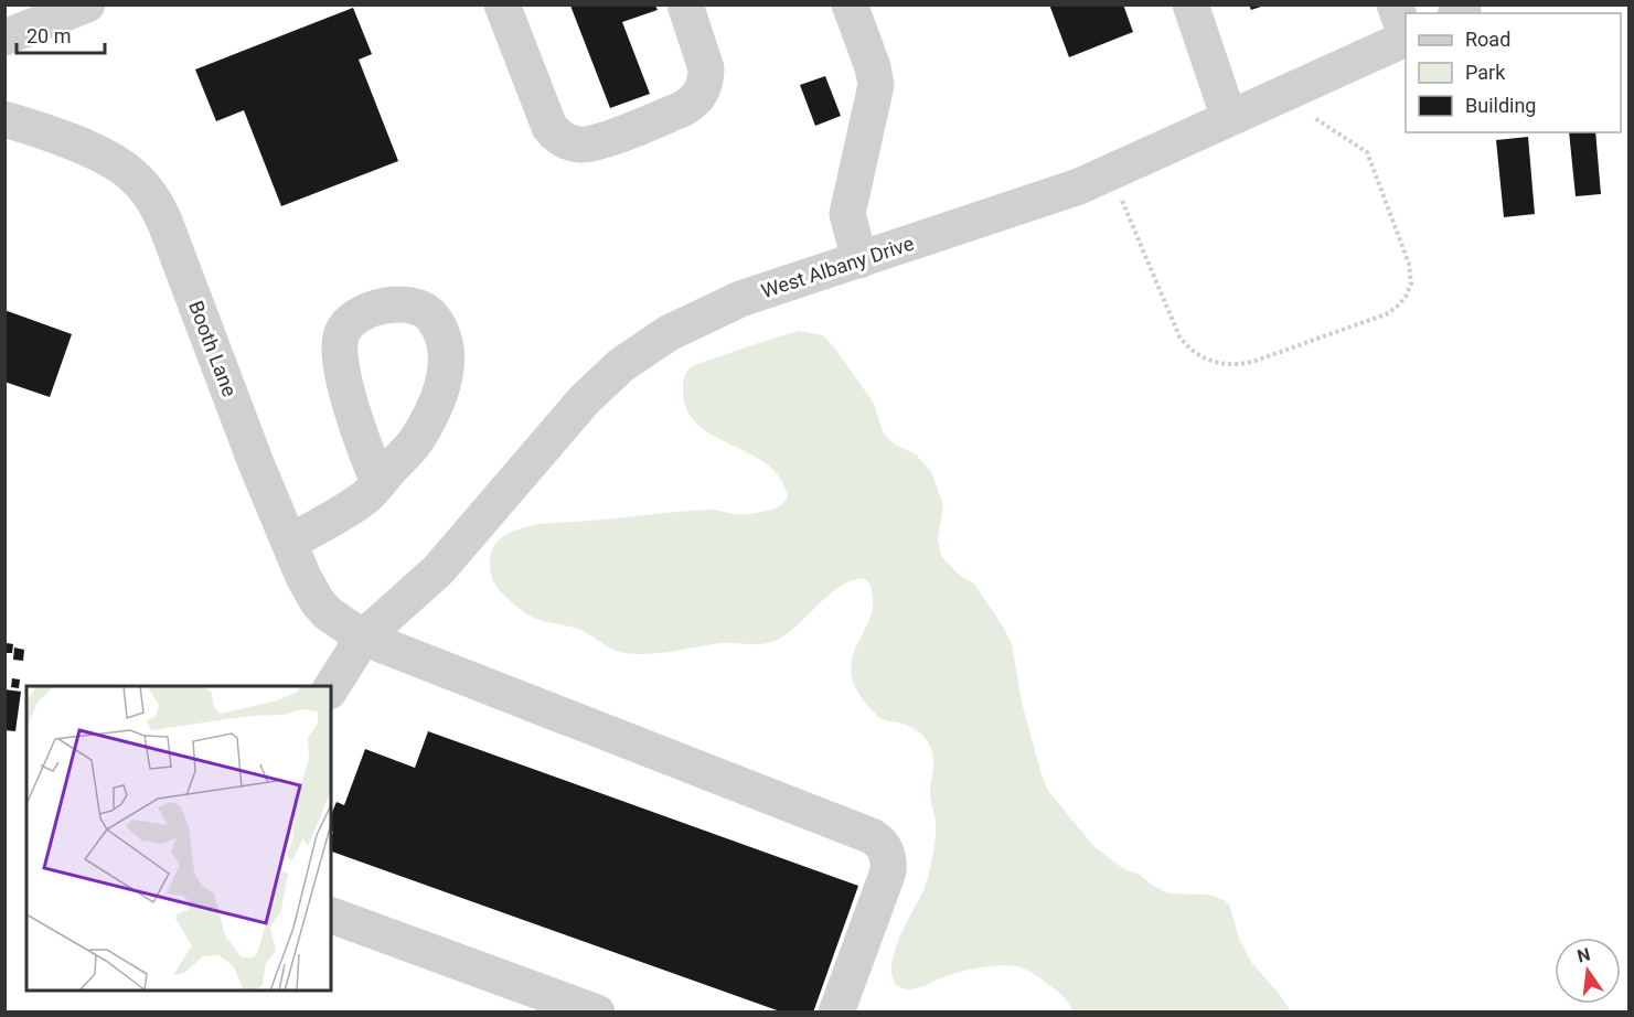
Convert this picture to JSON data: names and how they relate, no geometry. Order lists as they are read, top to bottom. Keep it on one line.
{"streets":{"street":["West Albany Drive","Booth Lane"]},"crossings":[["West Albany Drive","Booth Lane"]],"legend":["Road","Park","Building"],"scale_bar":"20 m","north":"top"}
